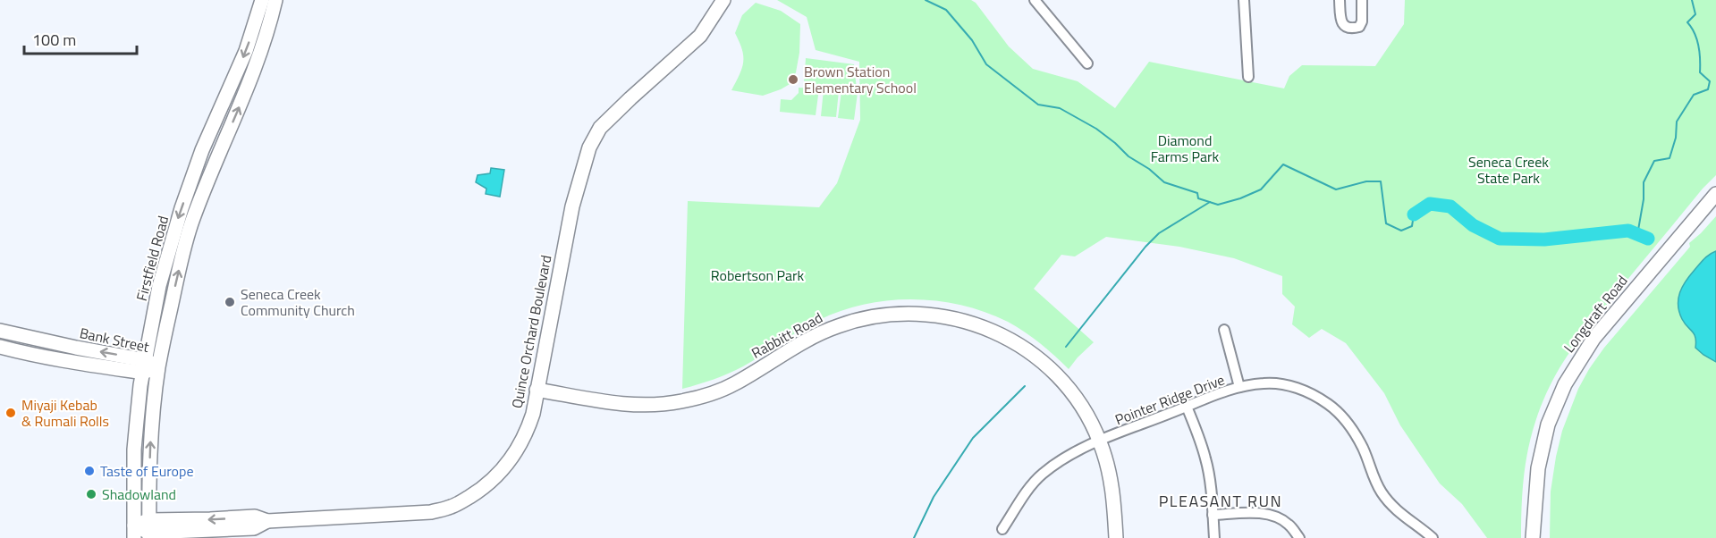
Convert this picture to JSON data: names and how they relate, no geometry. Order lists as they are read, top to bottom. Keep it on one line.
{"streets":{"street":["Firstfield Road","Longdraft Road","Quince Orchard Boulevard","Rabbitt Road","Bank Street","Pointer Ridge Drive"]},"crossings":[["Firstfield Road","Quince Orchard Boulevard"],["Firstfield Road","Bank Street"],["Quince Orchard Boulevard","Rabbitt Road"],["Rabbitt Road","Pointer Ridge Drive"]],"districts":["PLEASANT RUN"],"parks":["Diamond Farms Park","Seneca Creek State Park","Robertson Park"],"places":["Brown Station Elementary School","Seneca Creek Community Church","Miyaji Kebab & Rumali Rolls","Taste of Europe","Shadowland"],"scale_bar":"100 m"}
